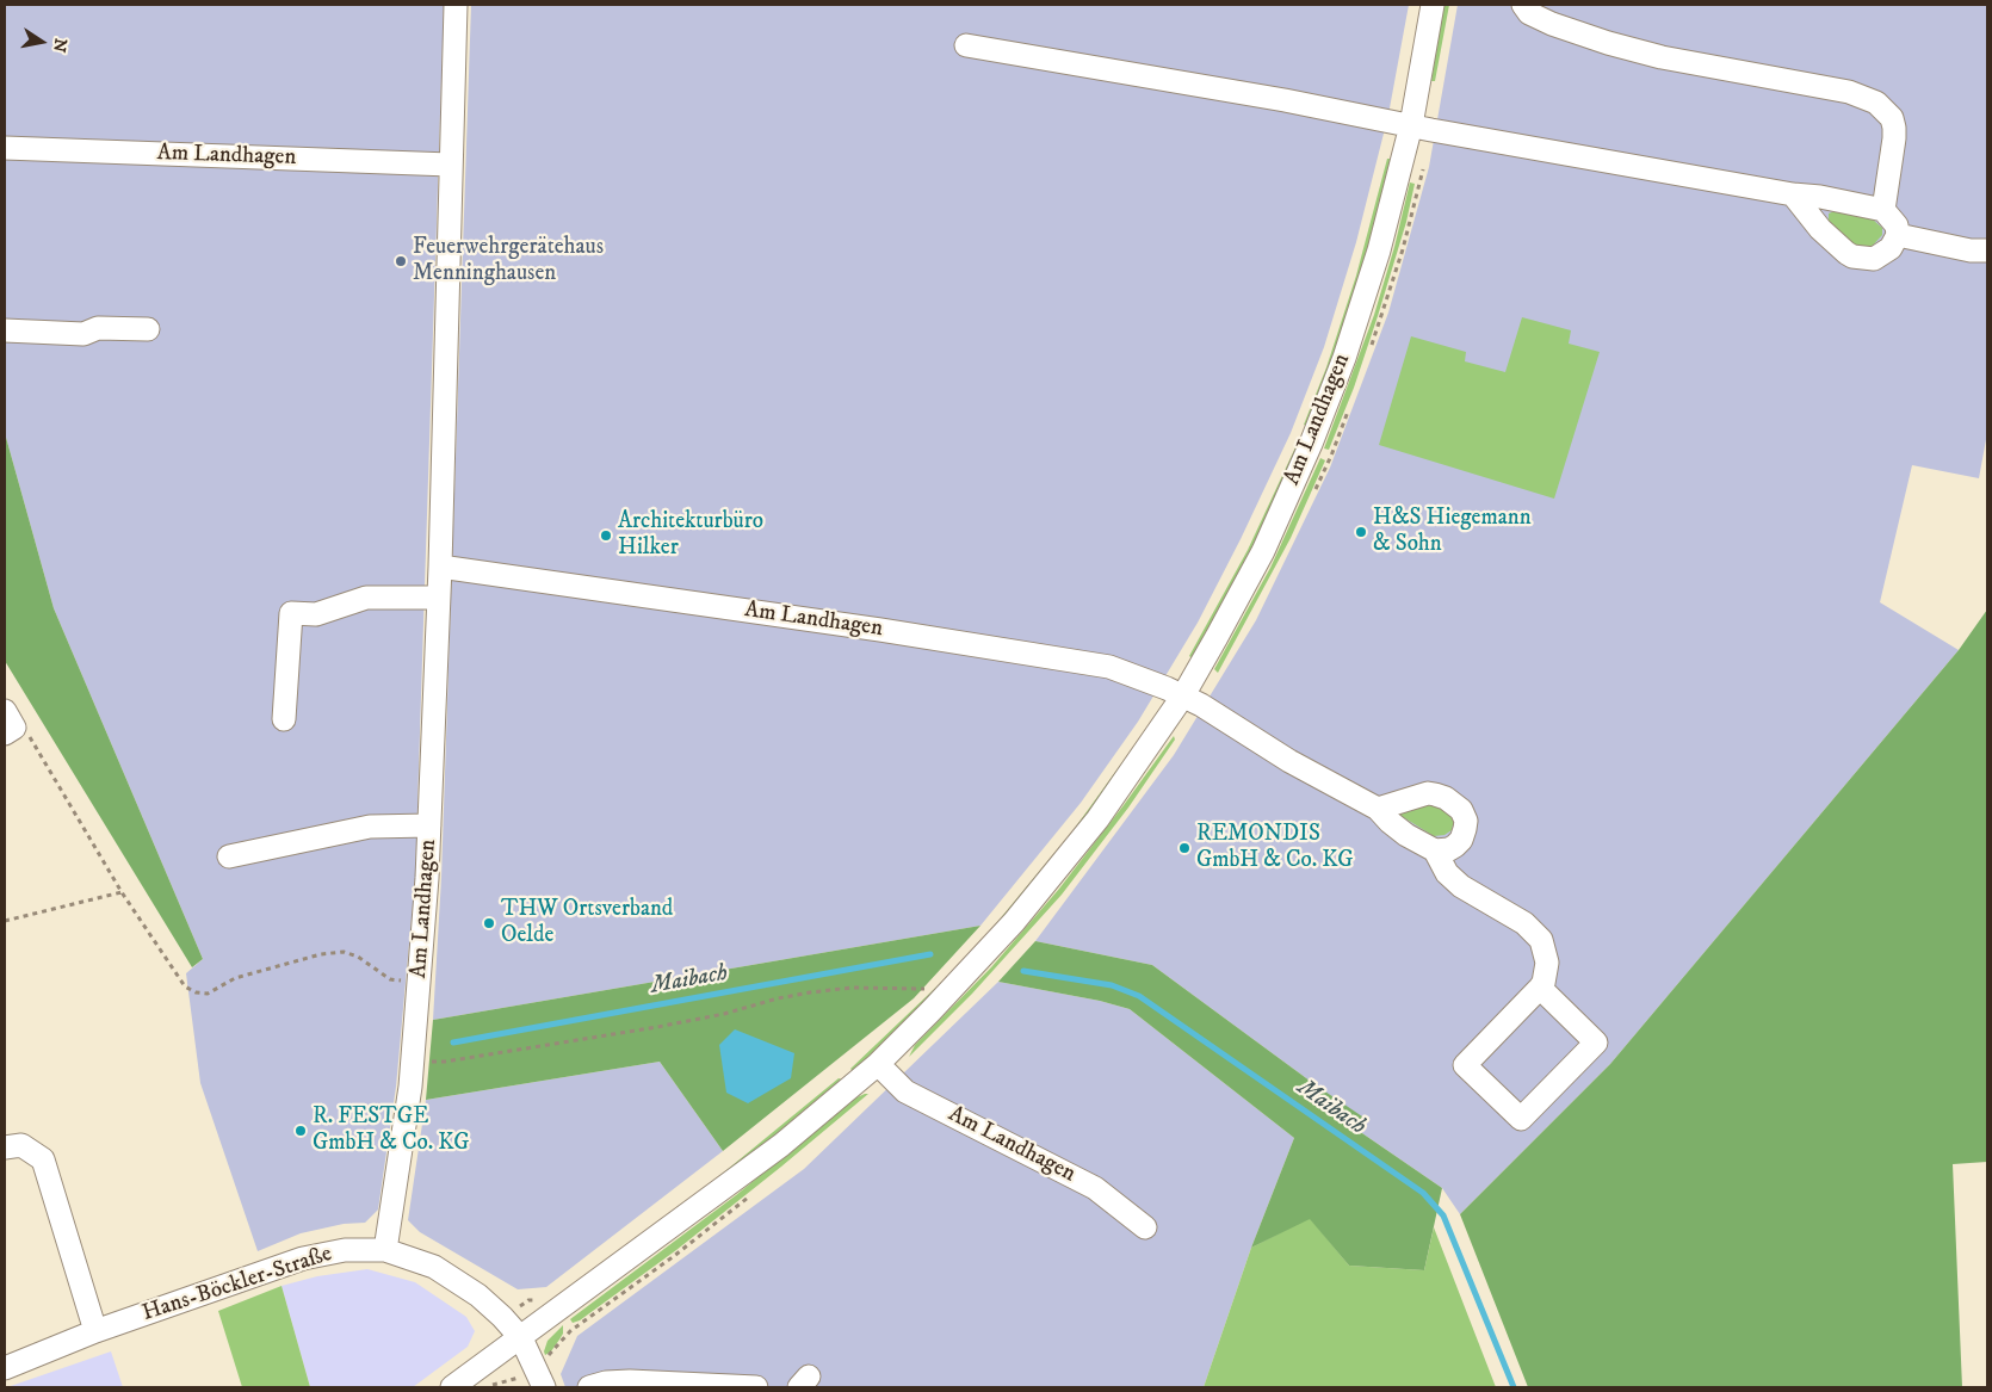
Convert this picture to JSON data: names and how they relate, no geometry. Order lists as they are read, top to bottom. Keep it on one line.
{"streets":{"street":["Am Landhagen","Hans-Böckler-Straße"]},"crossings":[["Am Landhagen","Hans-Böckler-Straße"]],"water":["Maibach"],"places":["Feuerwehrgerätehaus Menninghausen","H&S Hiegemann & Sohn","Architekturbüro Hilker","REMONDIS GmbH & Co. KG","THW Ortsverband Oelde","R. FESTGE GmbH & Co. KG"],"north":"right"}
